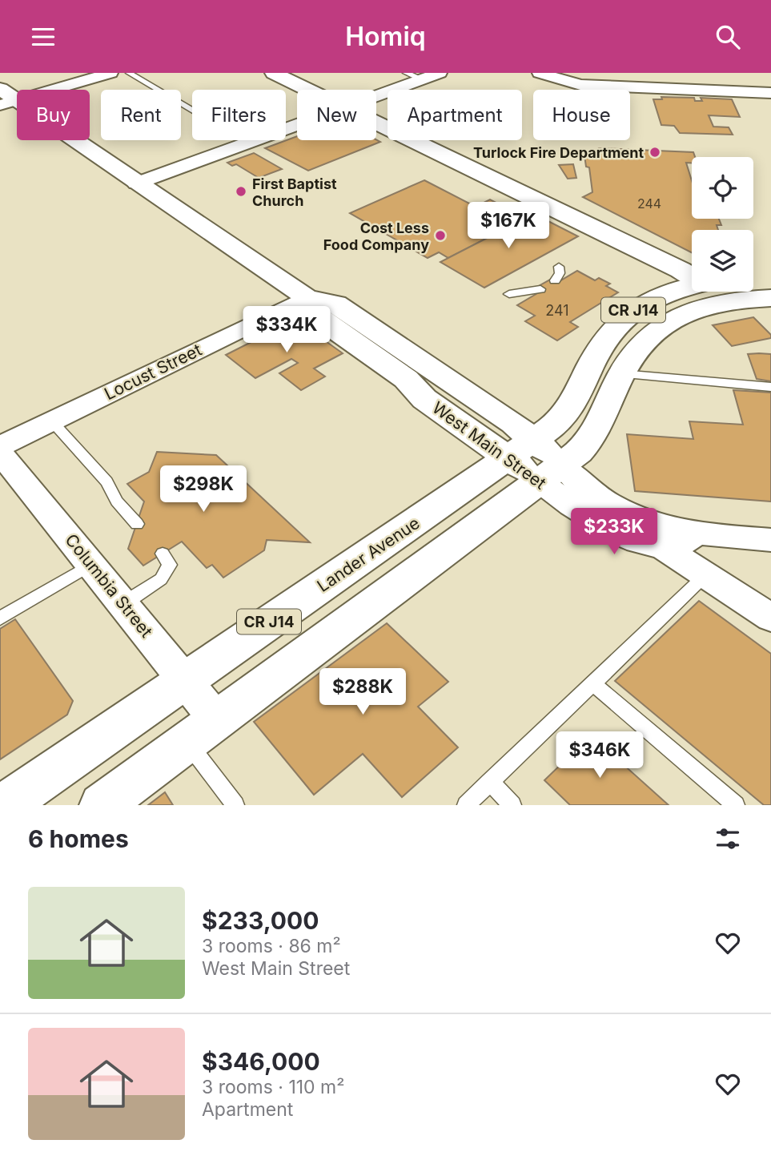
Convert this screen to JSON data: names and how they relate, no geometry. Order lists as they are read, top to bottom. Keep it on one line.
{"streets":{"main road":["CR J14","West Main Street","Lander Avenue"],"street":["Locust Street","Columbia Street"]},"crossings":[["CR J14","West Main Street"],["CR J14","Columbia Street"],["Locust Street","West Main Street"],["West Main Street","Lander Avenue"],["Lander Avenue","Columbia Street"]],"places":["Turlock Fire Department","First Baptist Church","Cost Less Food Company"],"house_numbers":["244","241"],"page":{"header":"Homiq","chip":["Buy","Rent","Filters","New","Apartment","House"],"price":["$167K","$334K","$298K","$233K","$288K","$346K"],"heading":"6 homes","list":[{"name":"$233,000","note":"3 rooms · 86 m² · West Main Street"},{"name":"$346,000","note":"3 rooms · 110 m² · Apartment"}]}}
